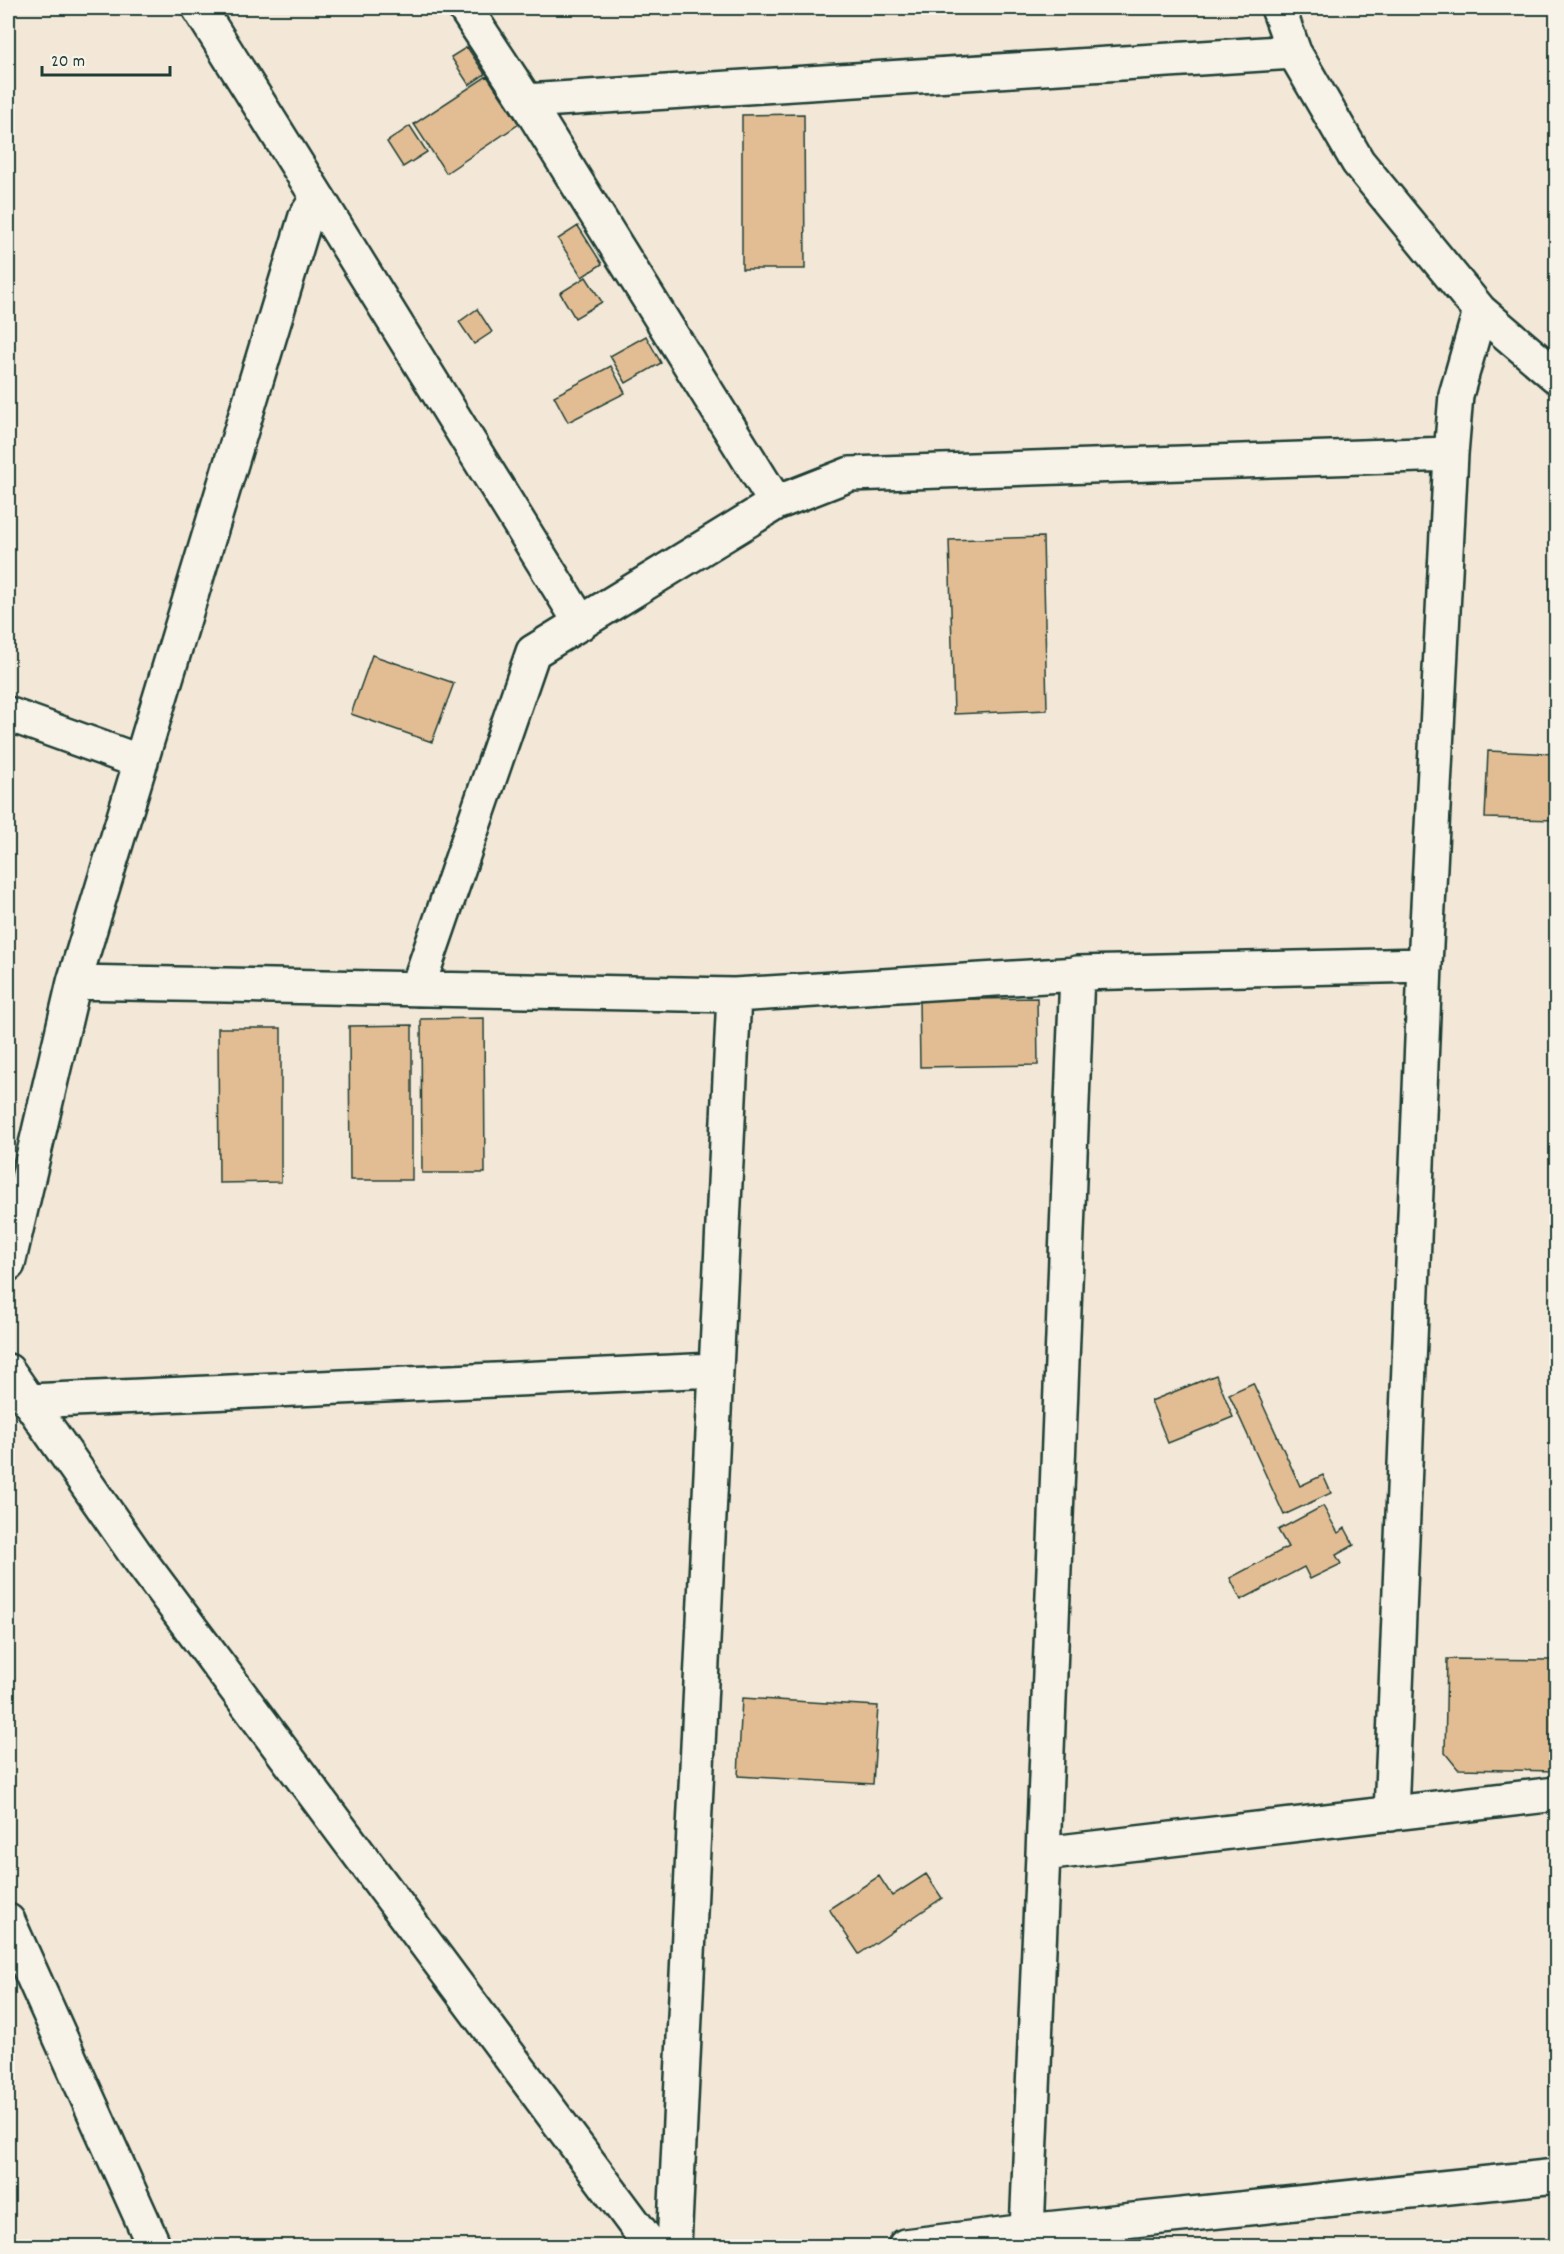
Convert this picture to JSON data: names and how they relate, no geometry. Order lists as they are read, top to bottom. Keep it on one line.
{"scale_bar":"20 m"}
